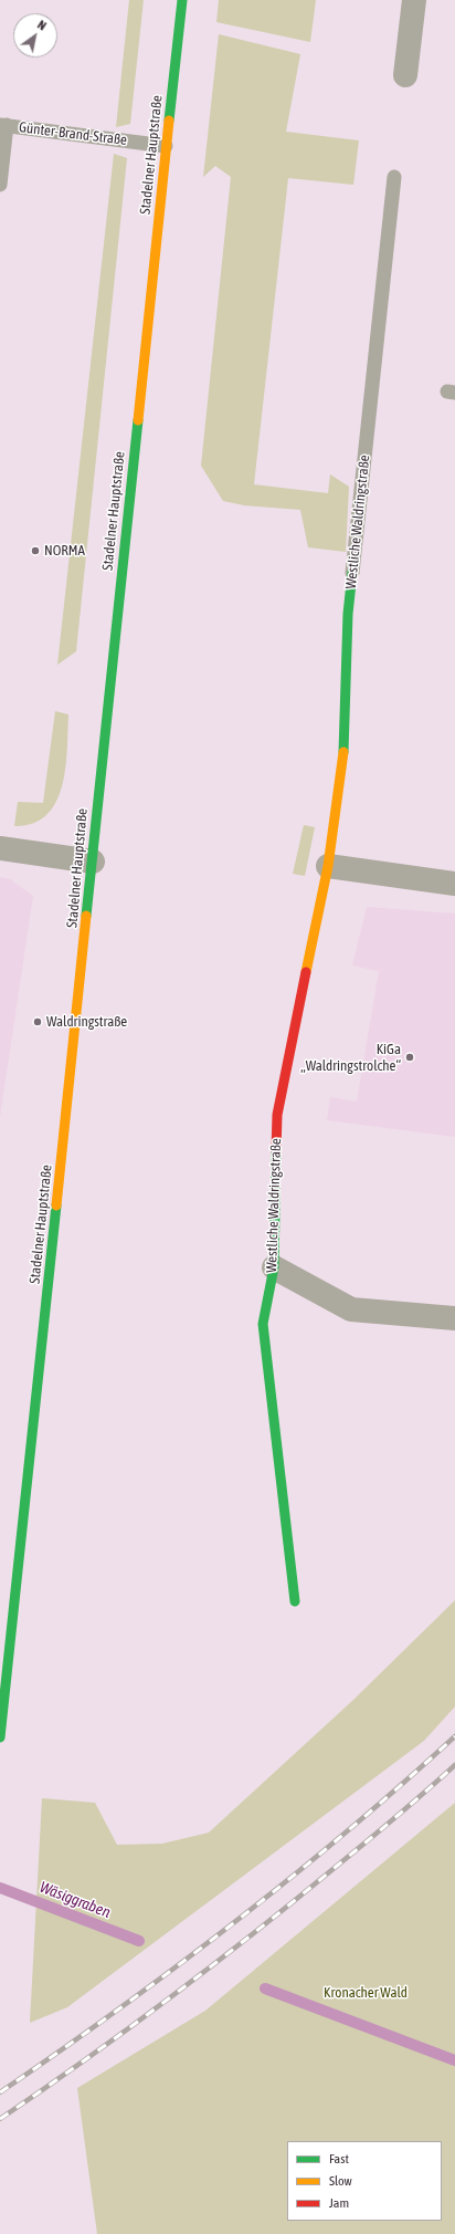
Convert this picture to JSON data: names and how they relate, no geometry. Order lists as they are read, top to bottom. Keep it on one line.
{"streets":{"main road":["Stadelner Hauptstraße","Westliche Waldringstraße"],"lane":["Günter-Brand-Straße"]},"crossings":[["Günter-Brand-Straße","Stadelner Hauptstraße"]],"water":["Wäsiggraben"],"parks":["Kronacher Wald"],"places":["NORMA","Waldringstraße","KiGa „Waldringstrolche“"],"legend":["Fast","Slow","Jam"],"north":"top right"}
